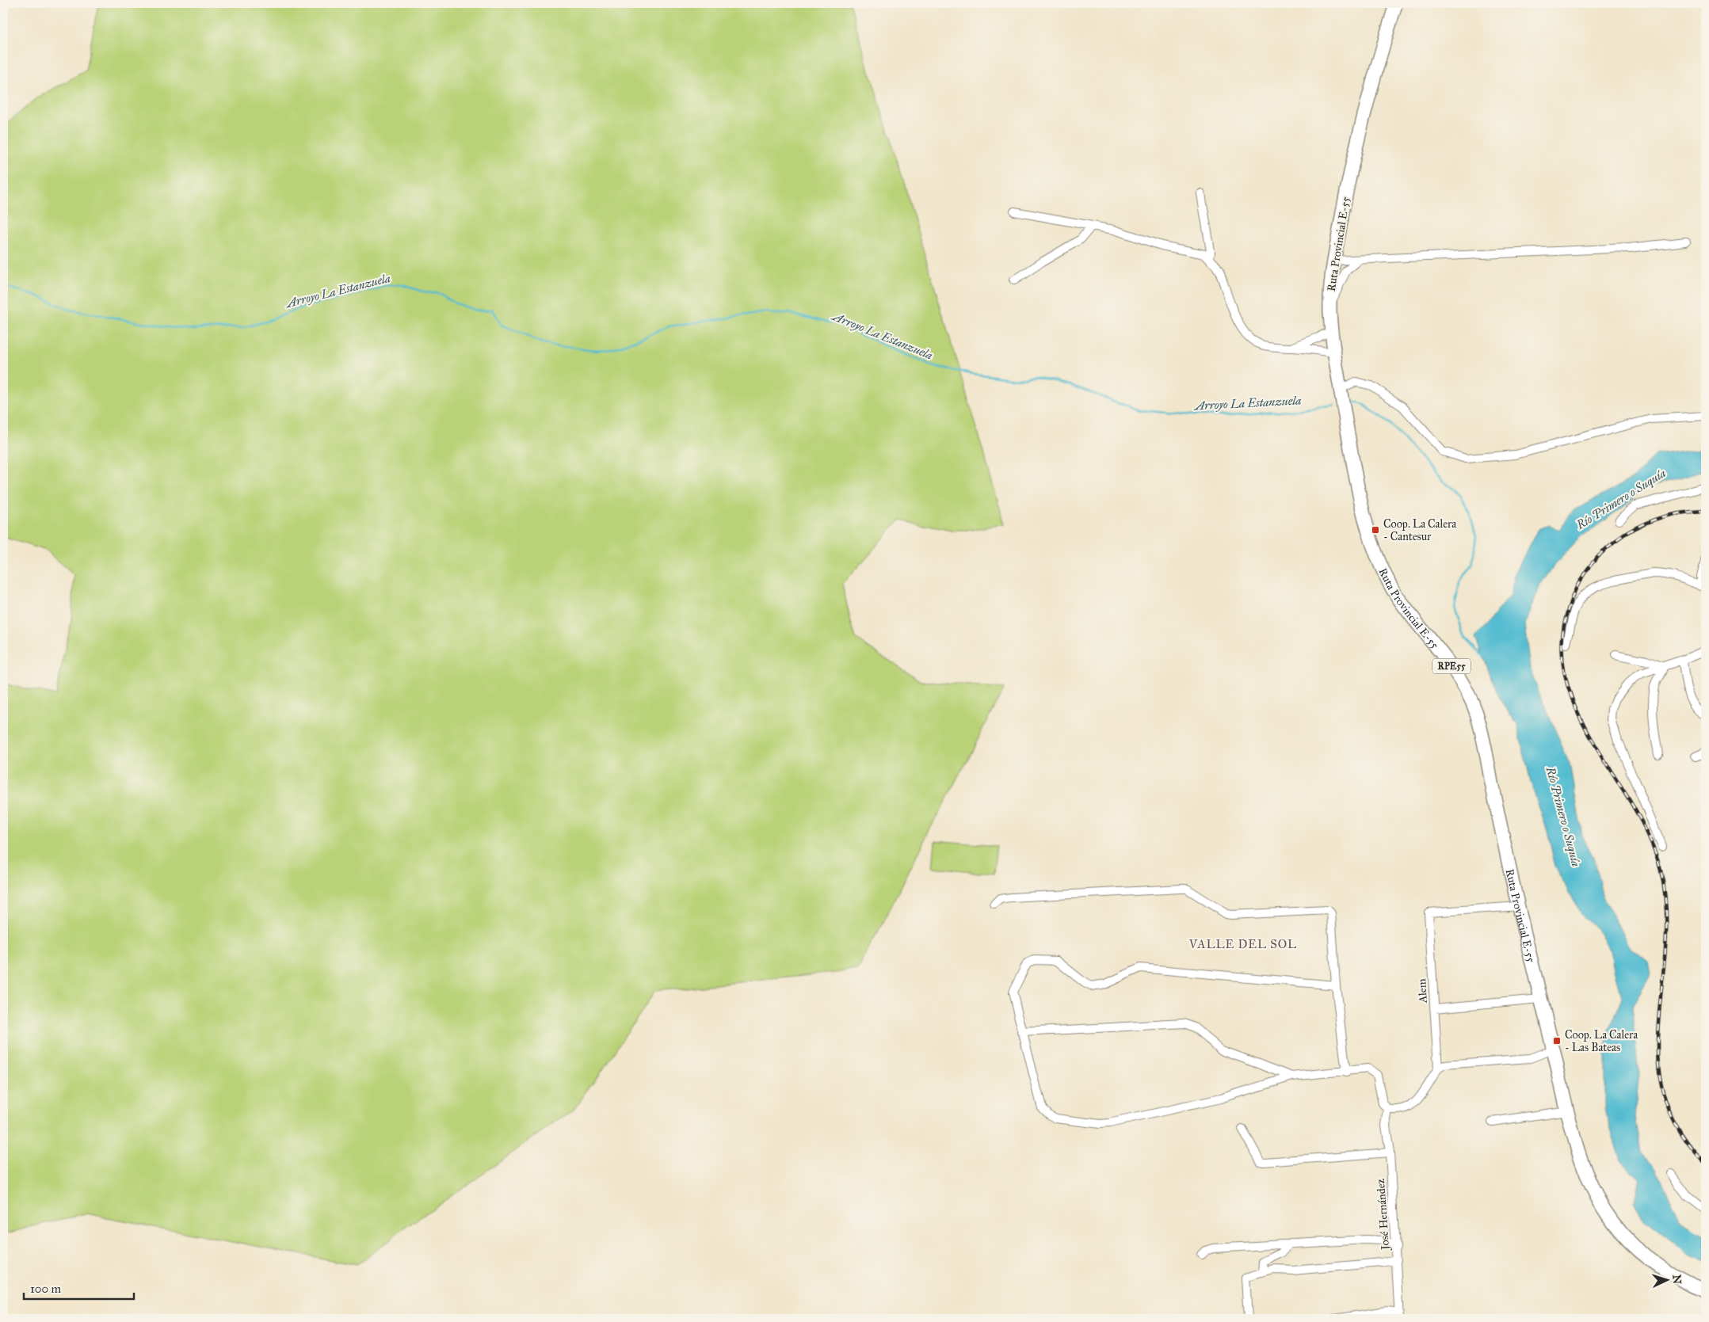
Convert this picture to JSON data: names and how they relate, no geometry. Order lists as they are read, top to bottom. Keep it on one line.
{"streets":{"main road":["Ruta Provincial E-55","RPE55"],"street":["Alem","José Hernández"]},"crossings":[["Ruta Provincial E-55","Alem"]],"districts":["VALLE DEL SOL"],"water":["Arroyo La Estanzuela","Río Primero o Suquía"],"places":{"transit":["Coop. La Calera - Cantesur","Coop. La Calera - Las Bateas"]},"scale_bar":"100 m","north":"right"}
